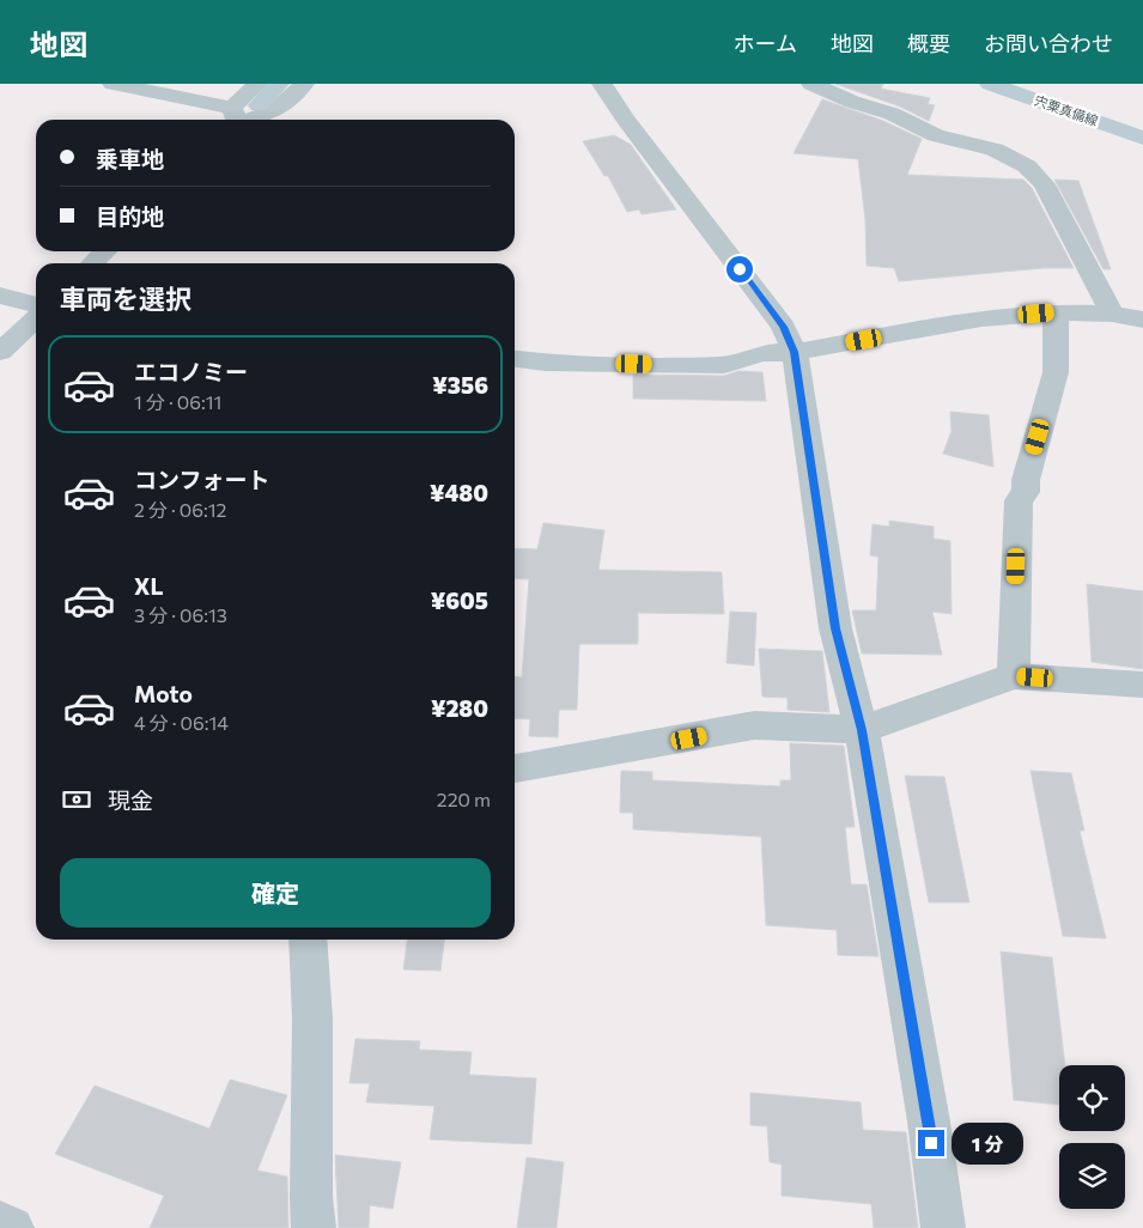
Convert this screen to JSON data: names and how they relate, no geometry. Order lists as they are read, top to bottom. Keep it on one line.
{"streets":{"main road":["宍粟真備線"]},"page":{"header":"地図","nav":["ホーム","地図","概要","お問い合わせ"],"banner":["乗車地","目的地"],"heading":"車両を選択","list":[{"name":"エコノミー","note":"1 分 · 06:11","value":"¥356"},{"name":"コンフォート","note":"2 分 · 06:12","value":"¥480"},{"name":"XL","note":"3 分 · 06:13","value":"¥605"},{"name":"Moto","note":"4 分 · 06:14","value":"¥280"}],"pay":["現金","220 m"],"buttons":"確定","bubble":"1 分"}}
